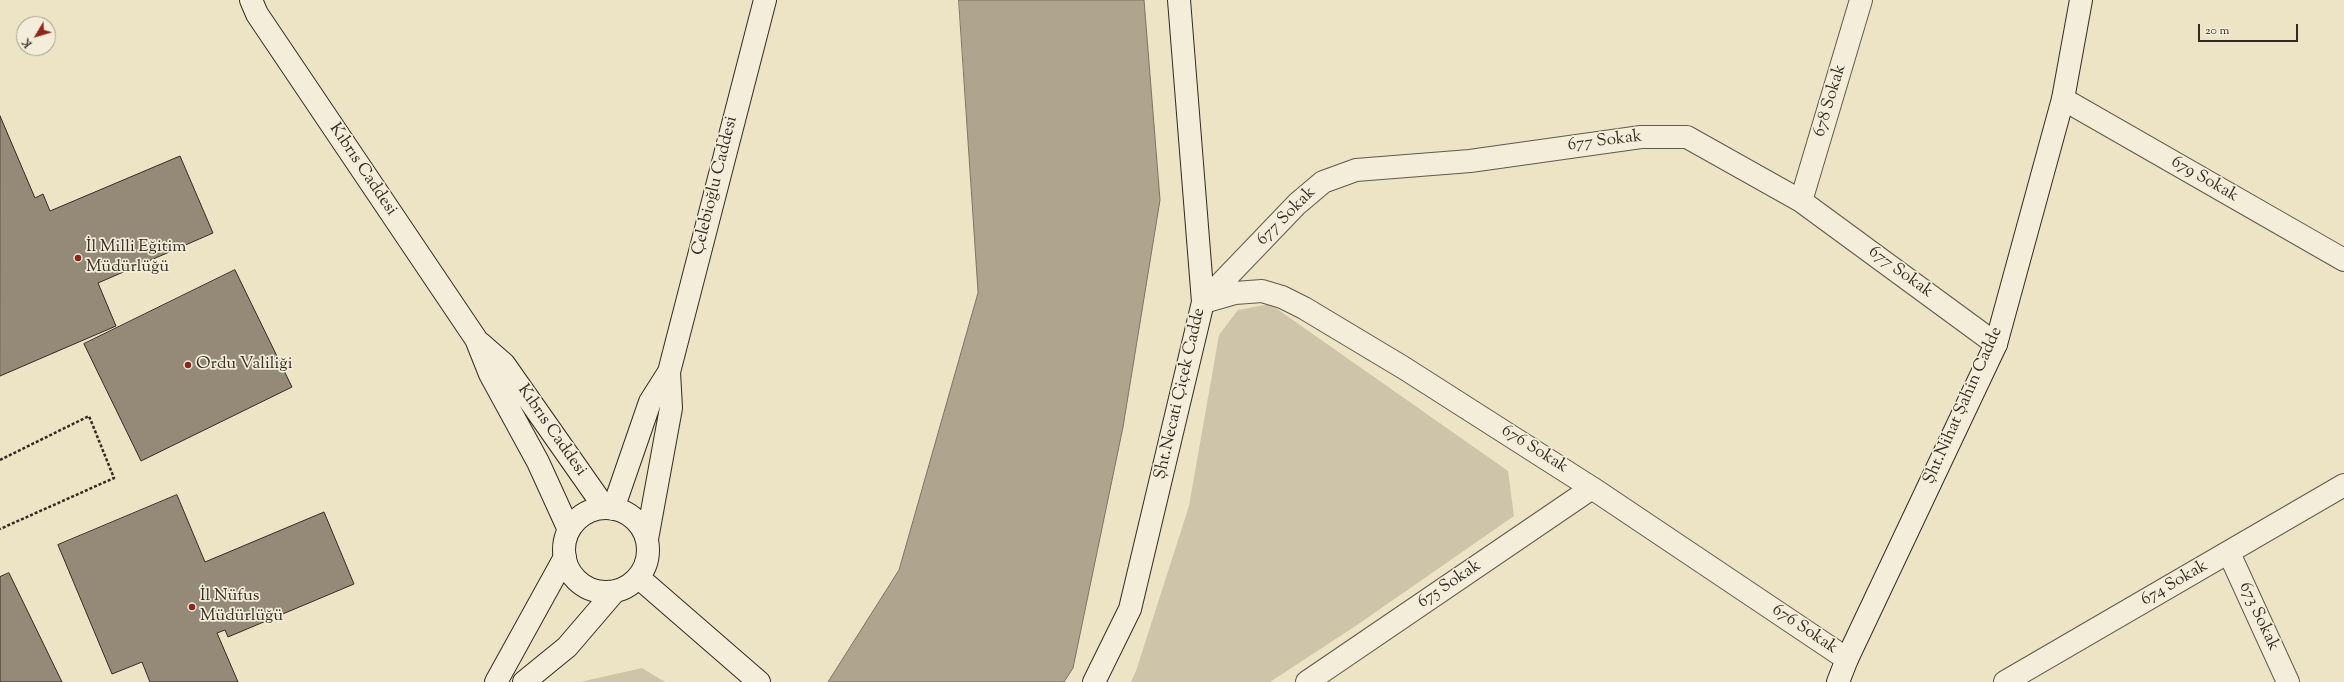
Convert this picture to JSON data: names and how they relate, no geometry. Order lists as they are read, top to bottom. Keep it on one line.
{"streets":{"street":["678 Sokak","677 Sokak","Kıbrıs Caddesi","679 Sokak","Çelebioğlu Caddesi","Şht.Necati Çiçek Cadde","Şht.Nihat Şahin Cadde","676 Sokak","674 Sokak","675 Sokak","673 Sokak"]},"crossings":[["678 Sokak","677 Sokak"],["677 Sokak","Şht.Necati Çiçek Cadde"],["677 Sokak","Şht.Nihat Şahin Cadde"],["677 Sokak","676 Sokak"],["Kıbrıs Caddesi","Çelebioğlu Caddesi"],["679 Sokak","Şht.Nihat Şahin Cadde"],["Şht.Necati Çiçek Cadde","676 Sokak"],["Şht.Nihat Şahin Cadde","676 Sokak"],["676 Sokak","675 Sokak"],["674 Sokak","673 Sokak"]],"places":["İl Milli Eğitim Müdürlüğü","Ordu Valiliği","İl Nüfus Müdürlüğü"],"scale_bar":"20 m","north":"bottom left"}
